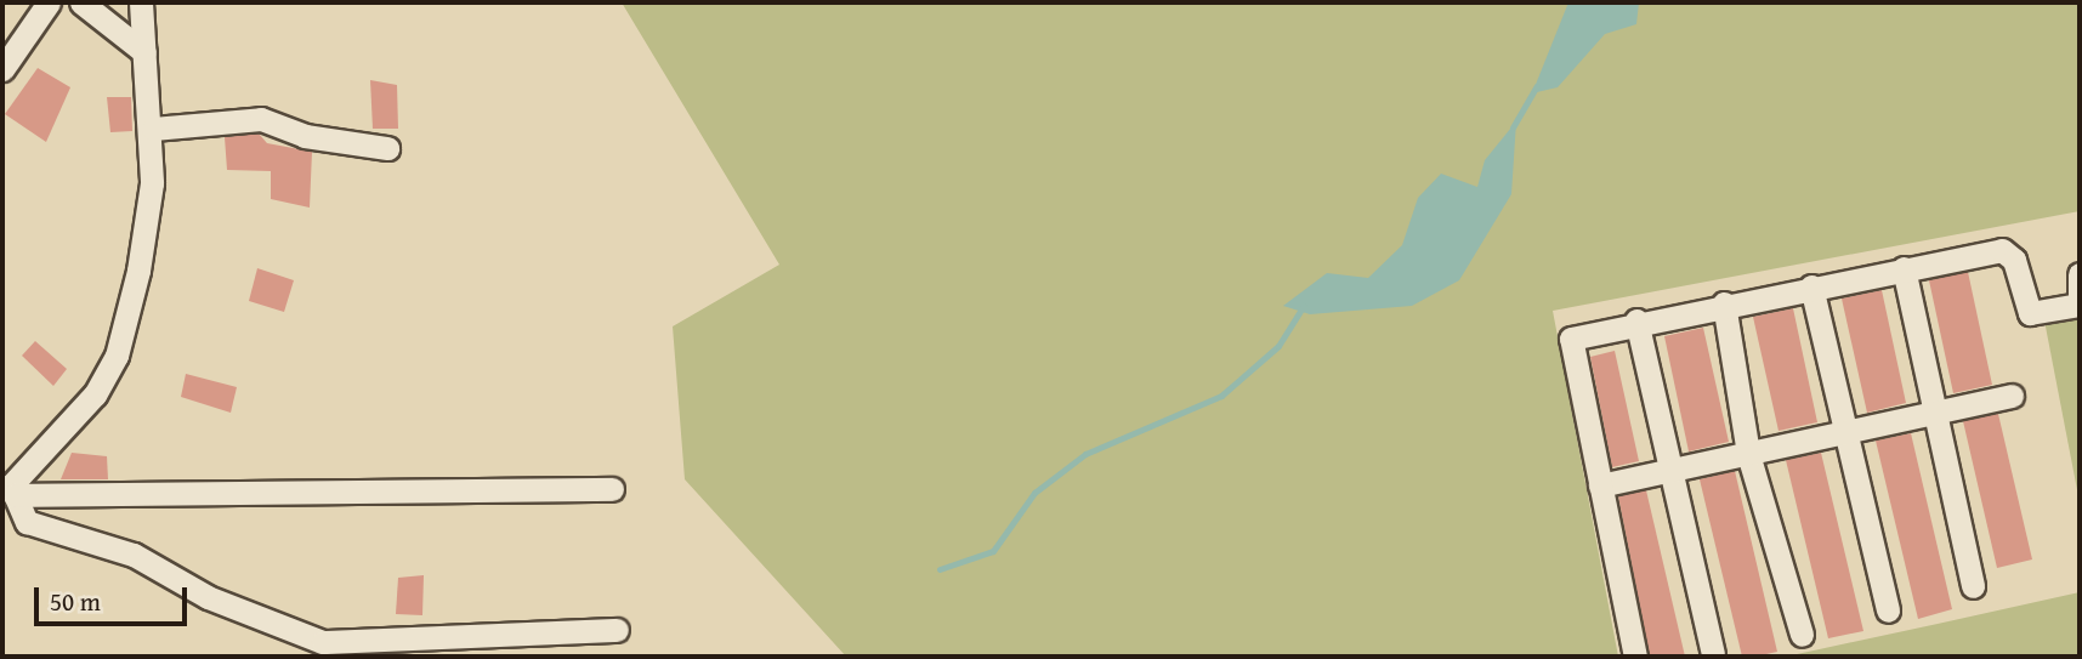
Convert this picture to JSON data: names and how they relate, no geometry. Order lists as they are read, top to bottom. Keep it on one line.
{"scale_bar":"50 m"}
